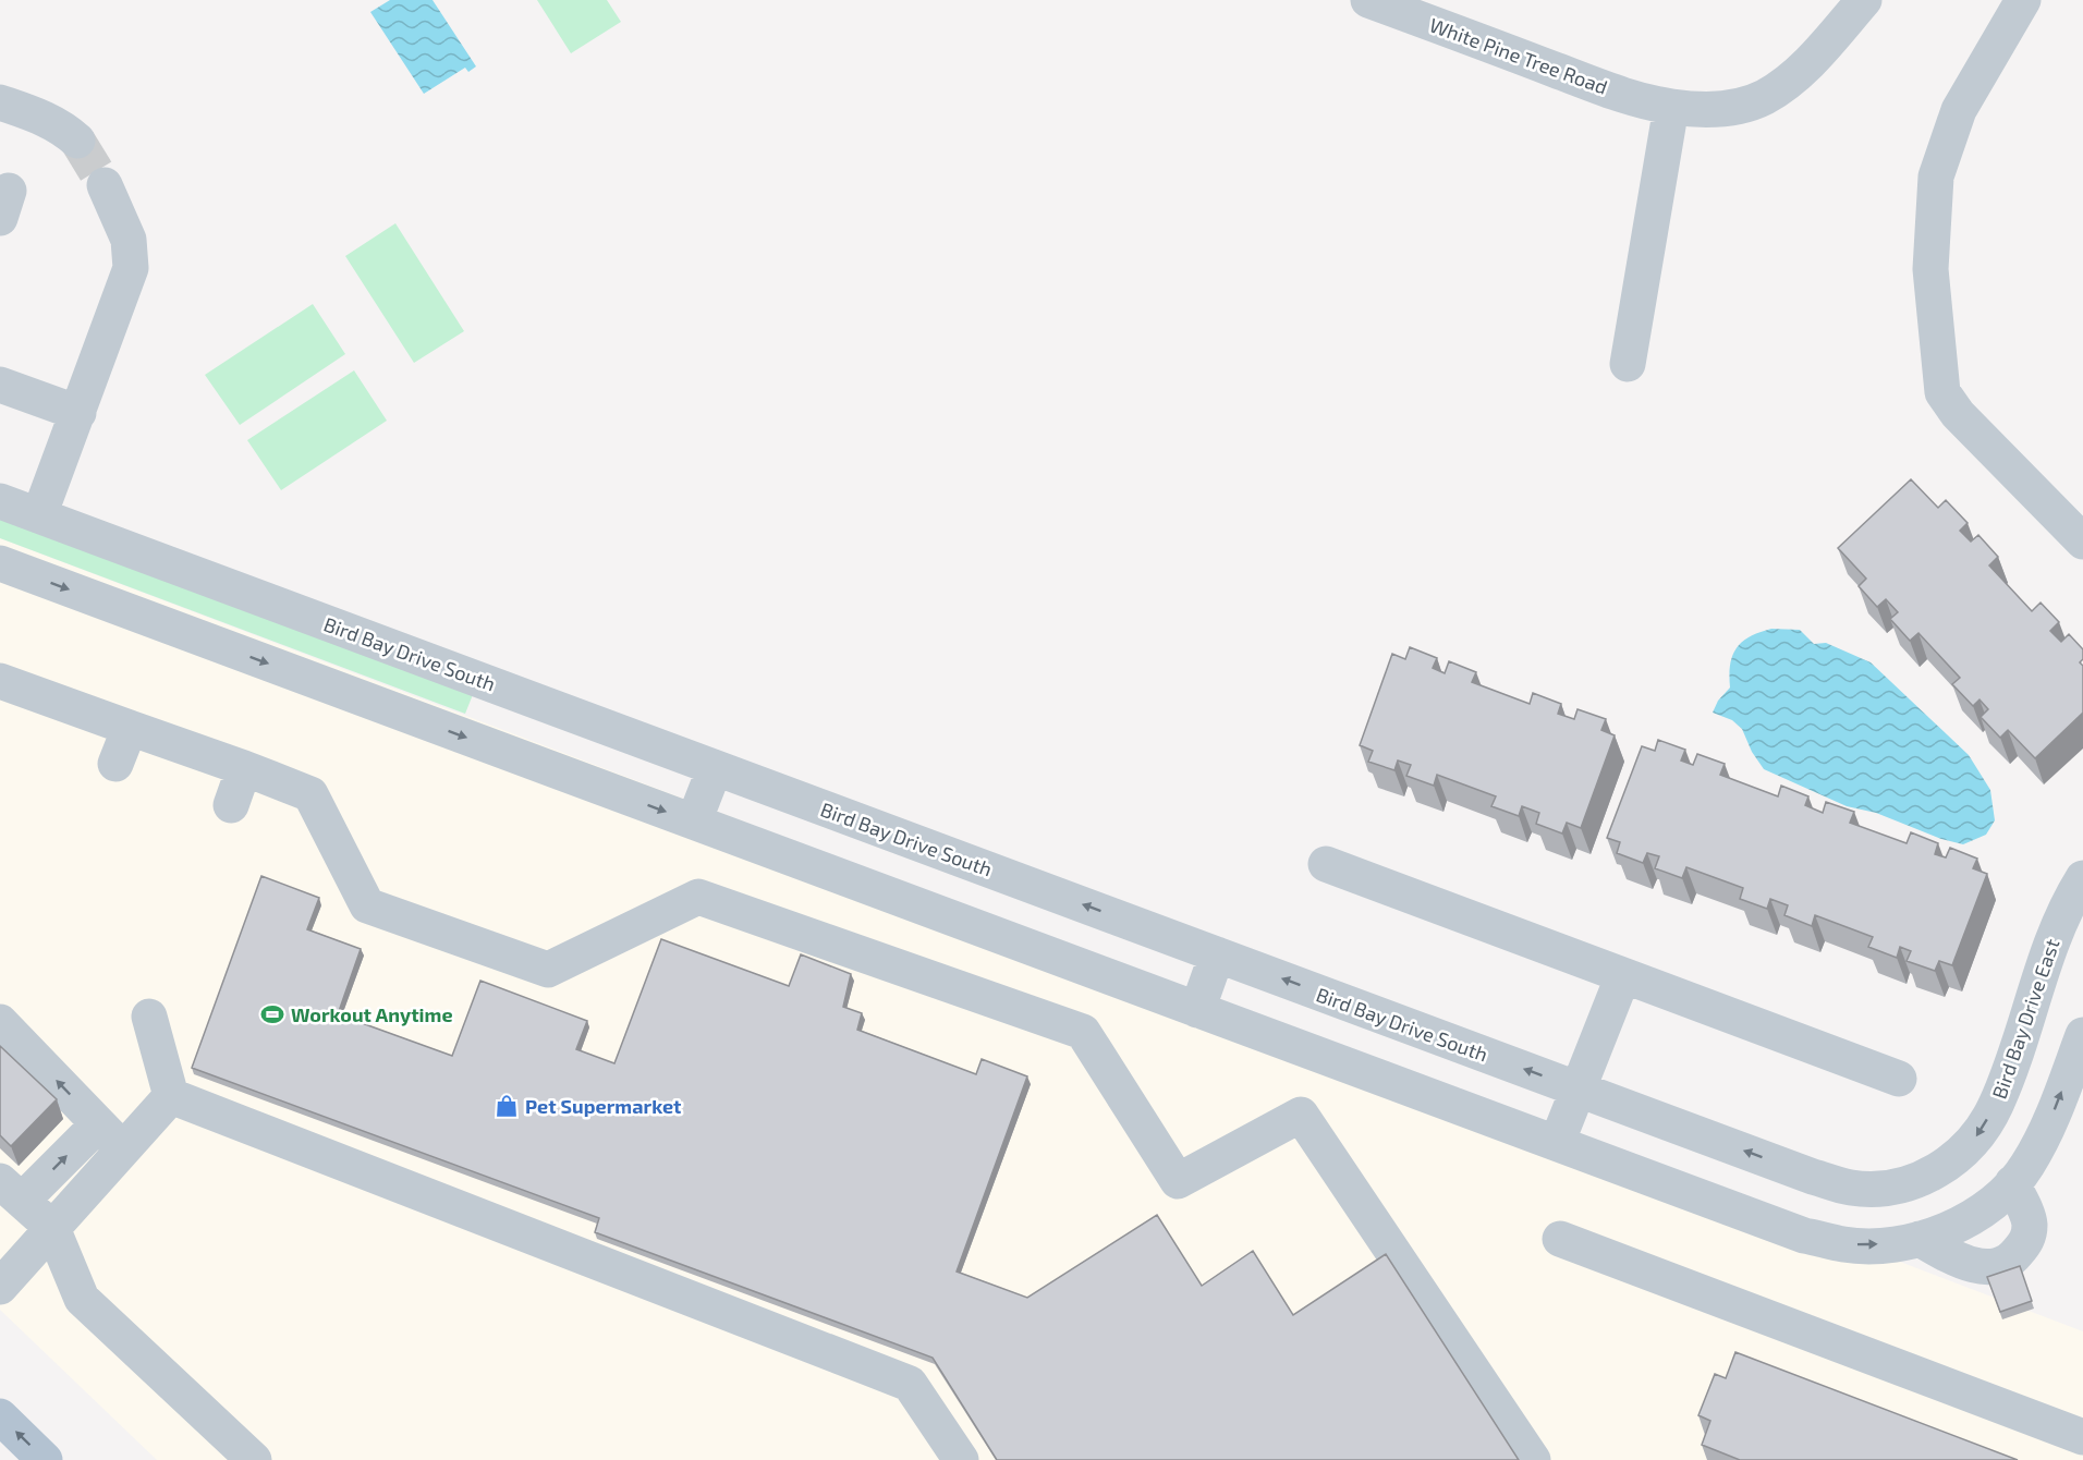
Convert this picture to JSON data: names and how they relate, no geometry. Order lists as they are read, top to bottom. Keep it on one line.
{"streets":{"street":["White Pine Tree Road","Bird Bay Drive South","Bird Bay Drive East"]},"crossings":[["Bird Bay Drive South","Bird Bay Drive East"]],"places":{"sports":["Workout Anytime"],"shop":["Pet Supermarket"]}}
